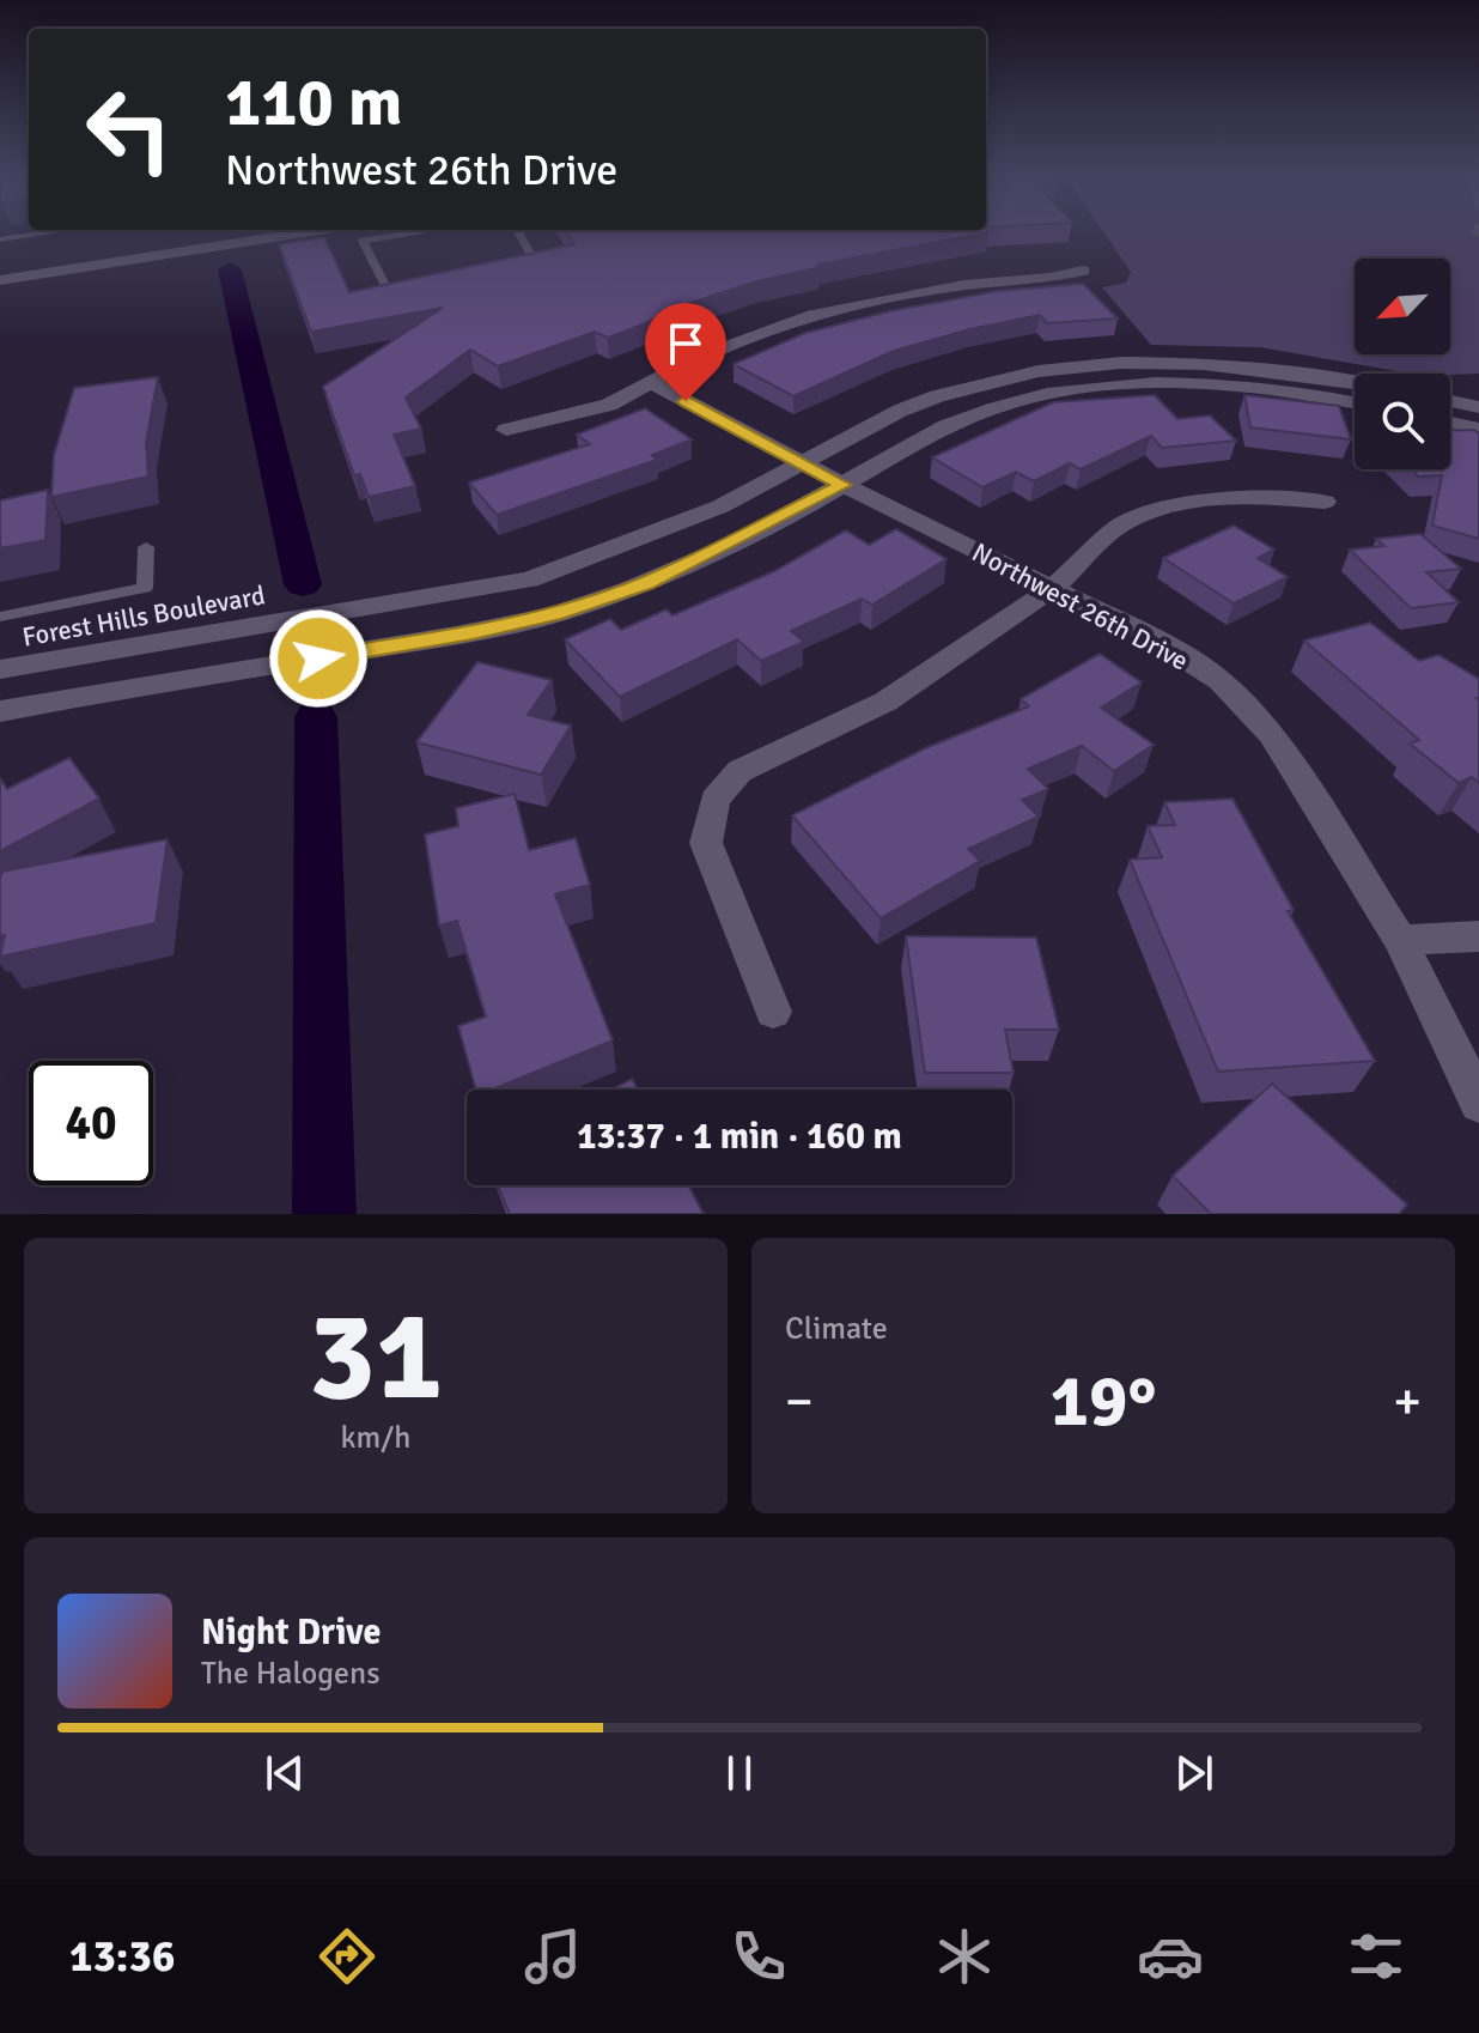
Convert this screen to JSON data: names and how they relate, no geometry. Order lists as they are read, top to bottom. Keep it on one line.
{"streets":{"street":["Northwest 26th Drive","Forest Hills Boulevard"]},"crossings":[["Northwest 26th Drive","Forest Hills Boulevard"]],"north":"bottom left","page":{"turn":["110 m","Northwest 26th Drive"],"limit":"40","trip":"13:37 · 1 min · 160 m","tile":[["31","km/h"],"Climate"],"heat":["−","19°","+"],"song":["Night Drive","The Halogens"],"tabs":"13:36"}}
